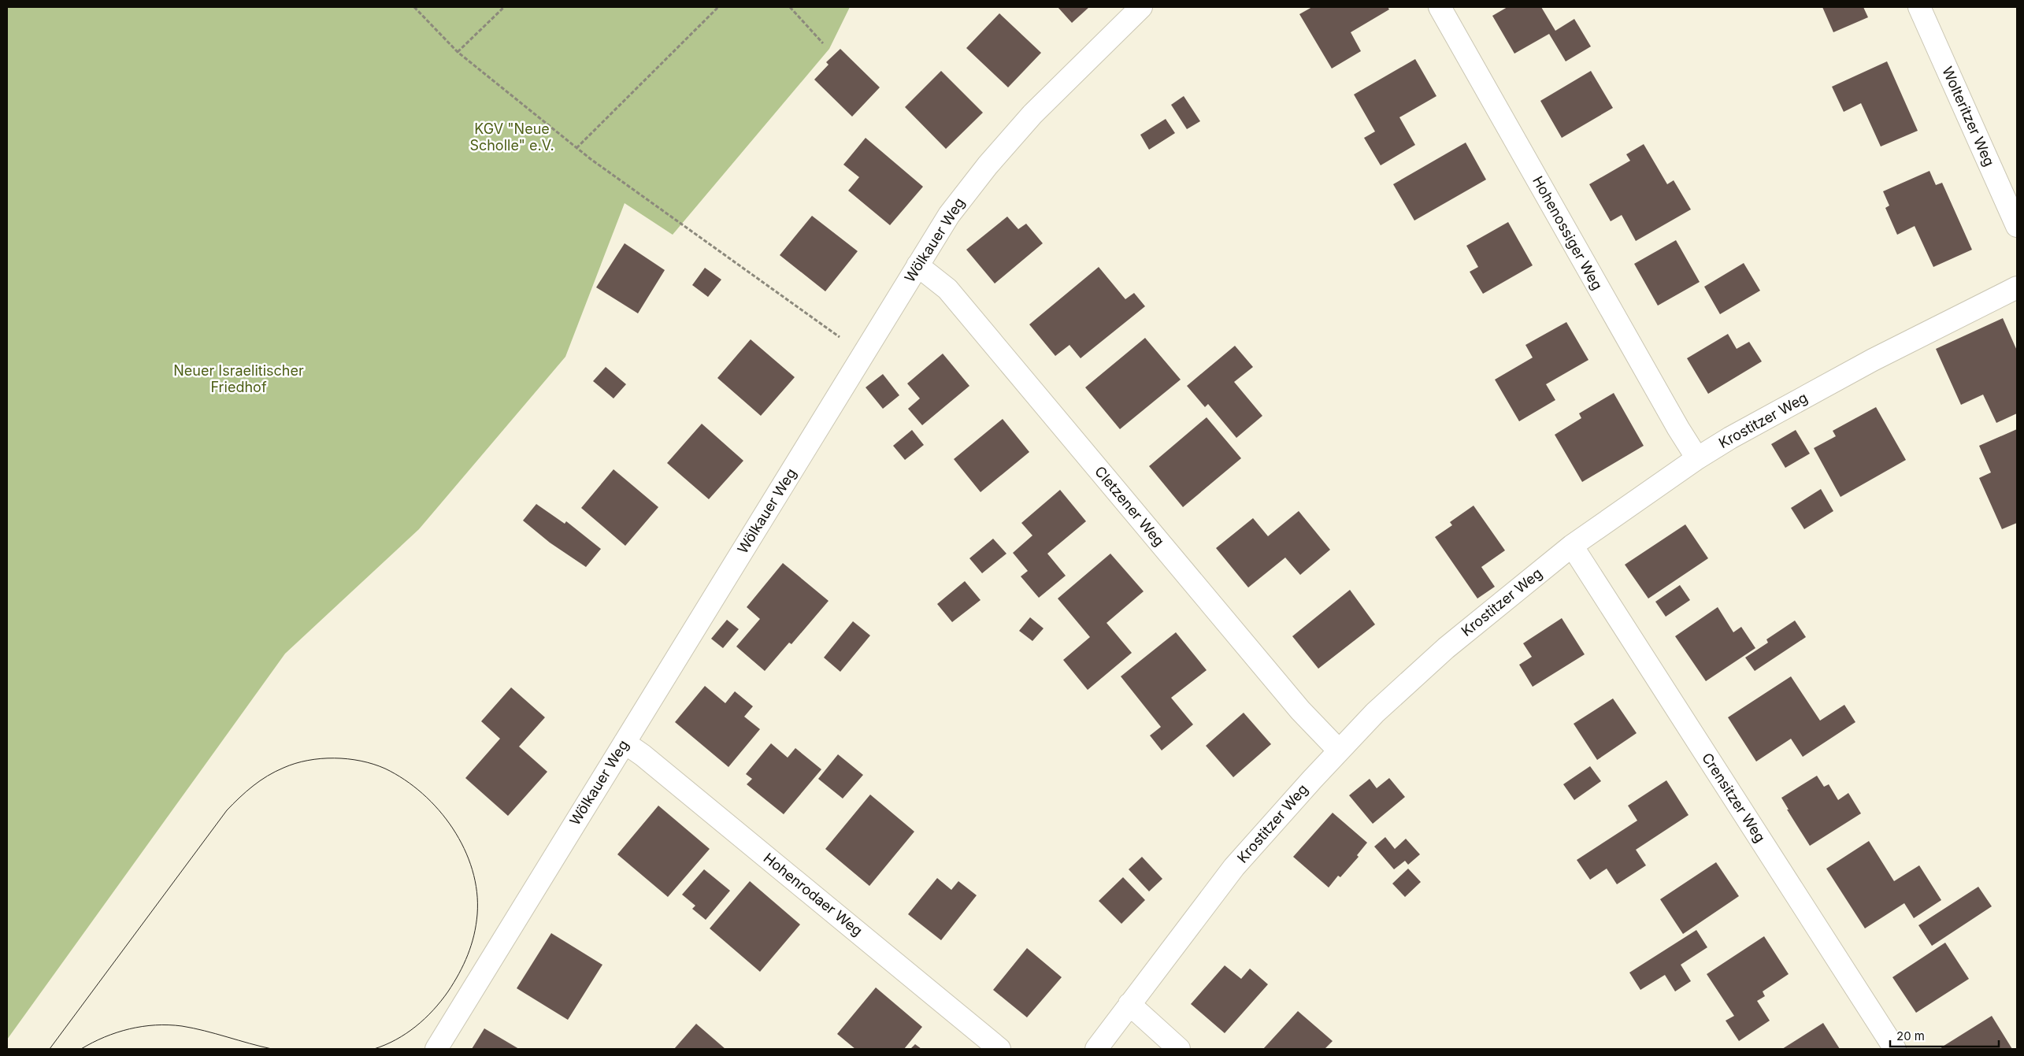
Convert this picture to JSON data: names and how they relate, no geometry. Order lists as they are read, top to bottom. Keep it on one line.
{"streets":{"street":["Wolteritzer Weg","Hohenossiger Weg","Wölkauer Weg","Krostitzer Weg","Cletzener Weg","Crensitzer Weg","Hohenrodaer Weg"]},"crossings":[["Hohenossiger Weg","Krostitzer Weg"],["Wölkauer Weg","Cletzener Weg"],["Wölkauer Weg","Hohenrodaer Weg"],["Krostitzer Weg","Cletzener Weg"],["Krostitzer Weg","Crensitzer Weg"]],"parks":["KGV \"Neue Scholle\" e.V.","Neuer Israelitischer Friedhof"],"scale_bar":"20 m"}
